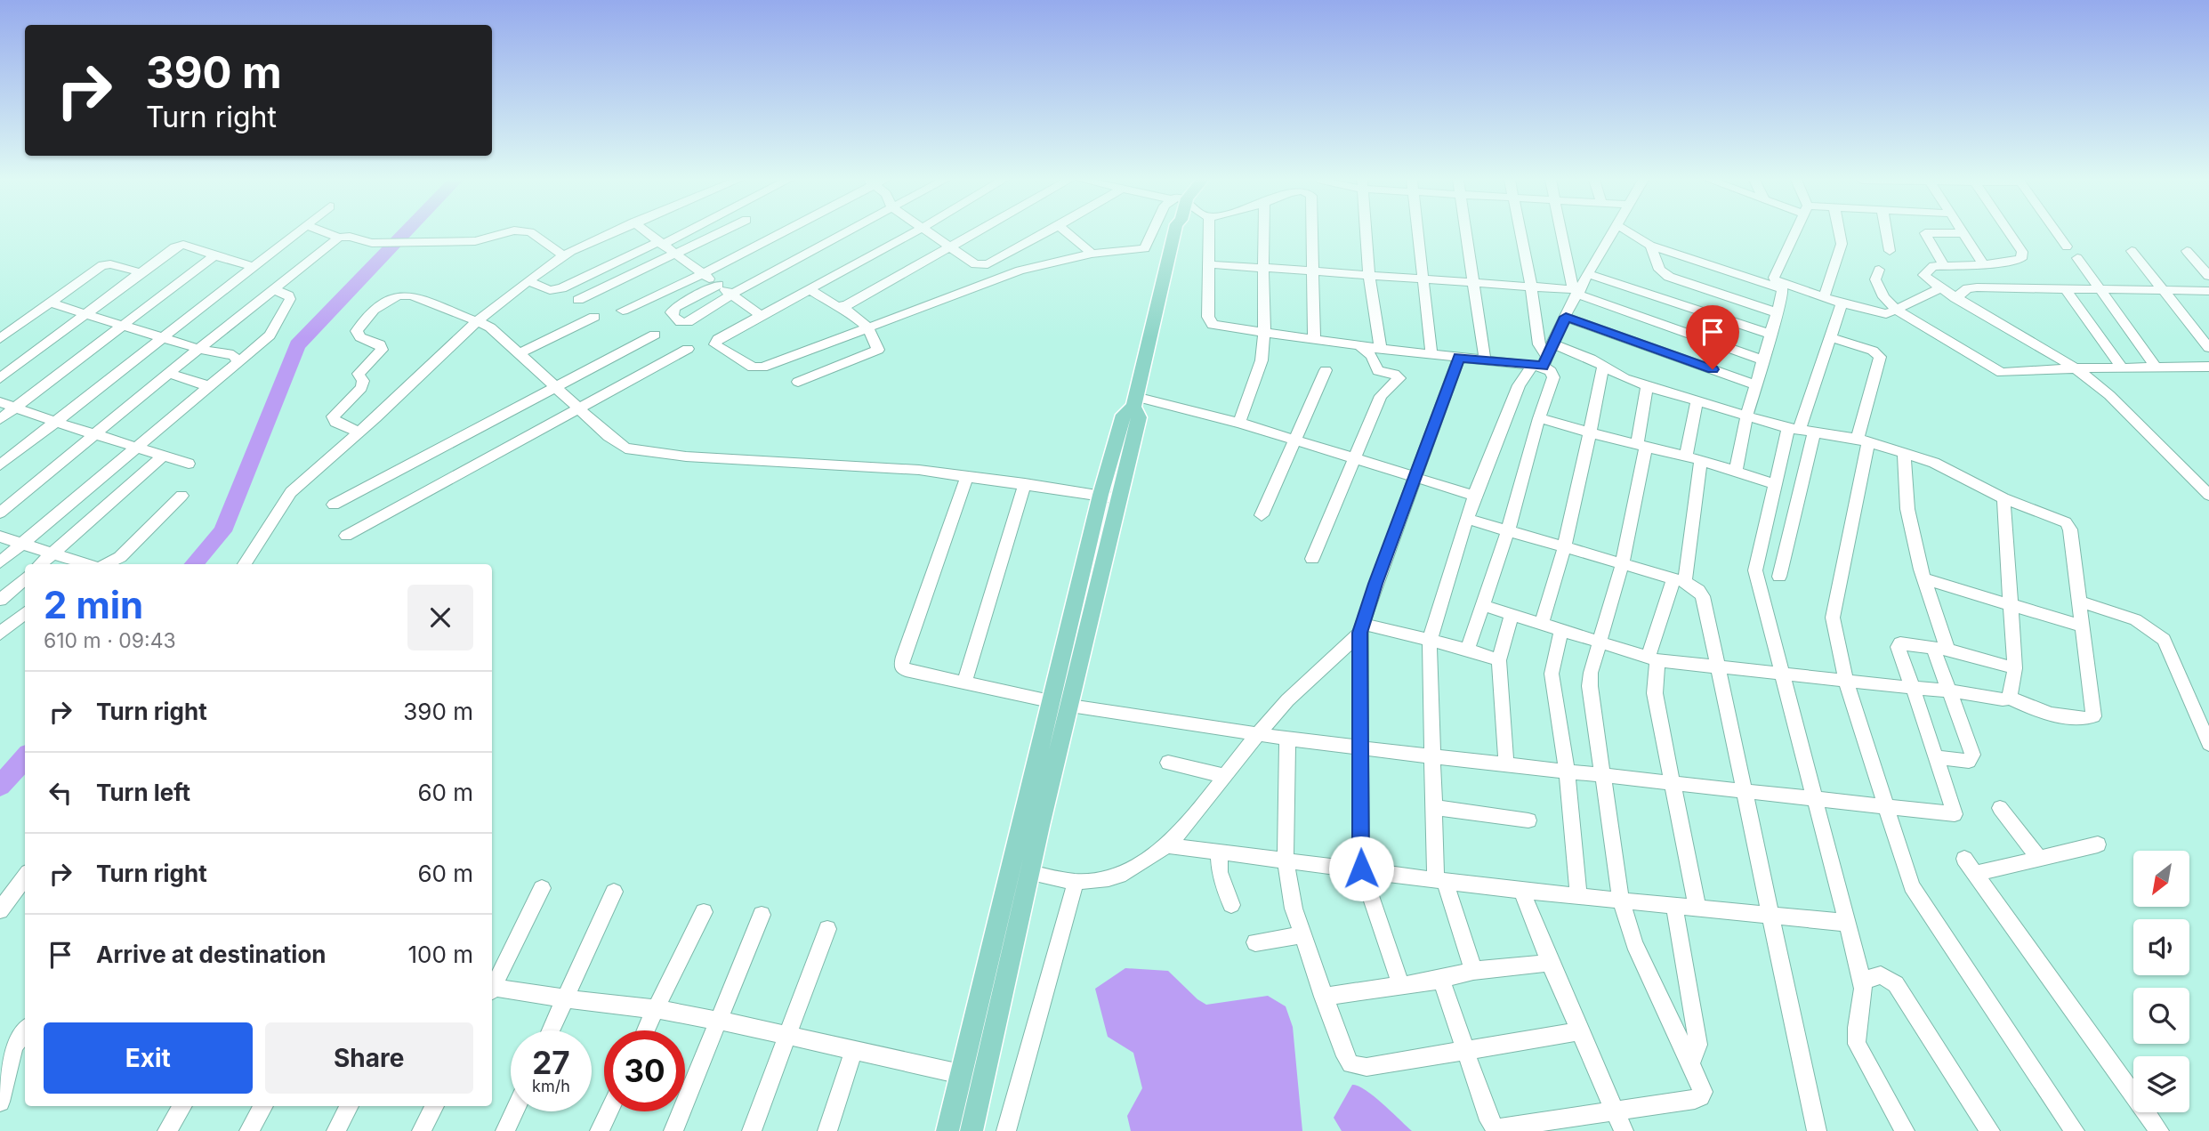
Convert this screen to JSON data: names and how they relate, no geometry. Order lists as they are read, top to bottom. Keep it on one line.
{"north":"bottom left","page":{"turn":["390 m","Turn right"],"heading":["2 min","610 m · 09:43"],"list":[{"name":"Turn right","value":"390 m"},{"name":"Turn left","value":"60 m"},{"name":"Turn right","value":"60 m"},{"name":"Arrive at destination","value":"100 m"}],"buttons":["Exit","Share"],"speed":"27 km/h","limit":"30"}}
